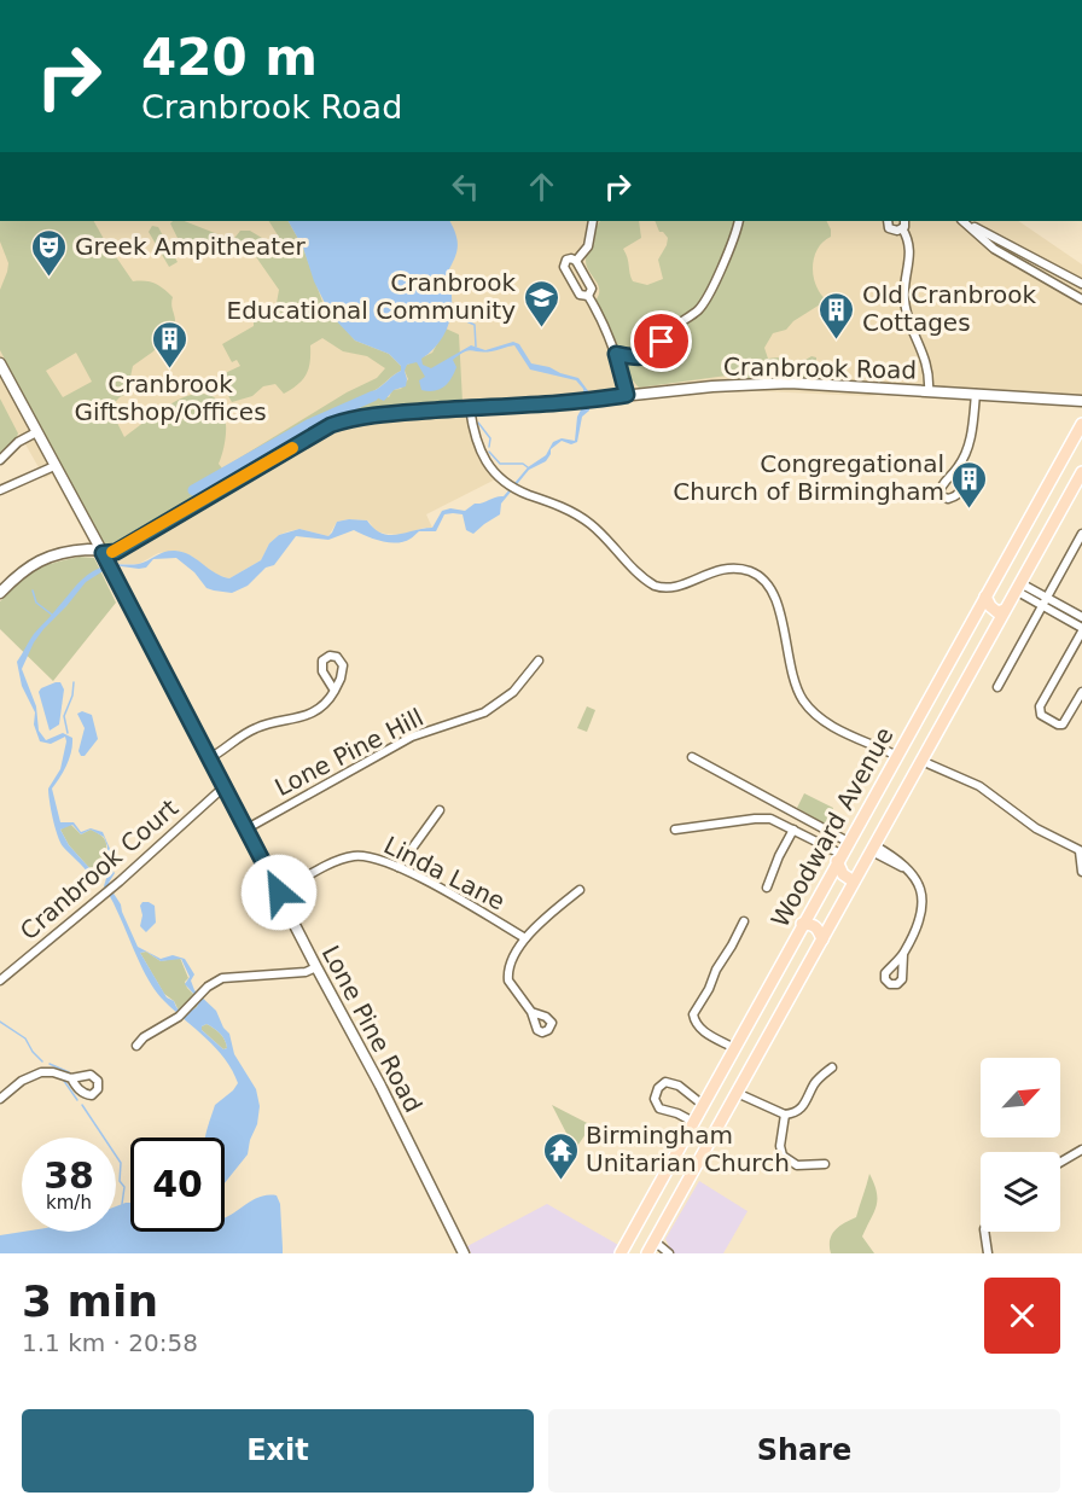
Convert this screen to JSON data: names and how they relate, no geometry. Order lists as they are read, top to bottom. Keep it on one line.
{"streets":{"main road":["Woodward Avenue"],"street":["Cranbrook Road","Lone Pine Hill","Cranbrook Court","Linda Lane","Lone Pine Road"]},"crossings":[["Cranbrook Road","Lone Pine Road"],["Lone Pine Hill","Lone Pine Road"],["Cranbrook Court","Lone Pine Road"],["Linda Lane","Lone Pine Road"]],"places":{"theatre":["Greek Ampitheater"],"school or university":["Cranbrook Educational Community"],"building":["Old Cranbrook Cottages","Cranbrook Giftshop/Offices","Congregational Church of Birmingham"],"temple":["Birmingham Unitarian Church"]},"north":"top right","page":{"turn":["420 m","Cranbrook Road"],"speed":"38 km/h","limit":"40","heading":["3 min","1.1 km · 20:58"],"buttons":["Exit","Share"]}}
